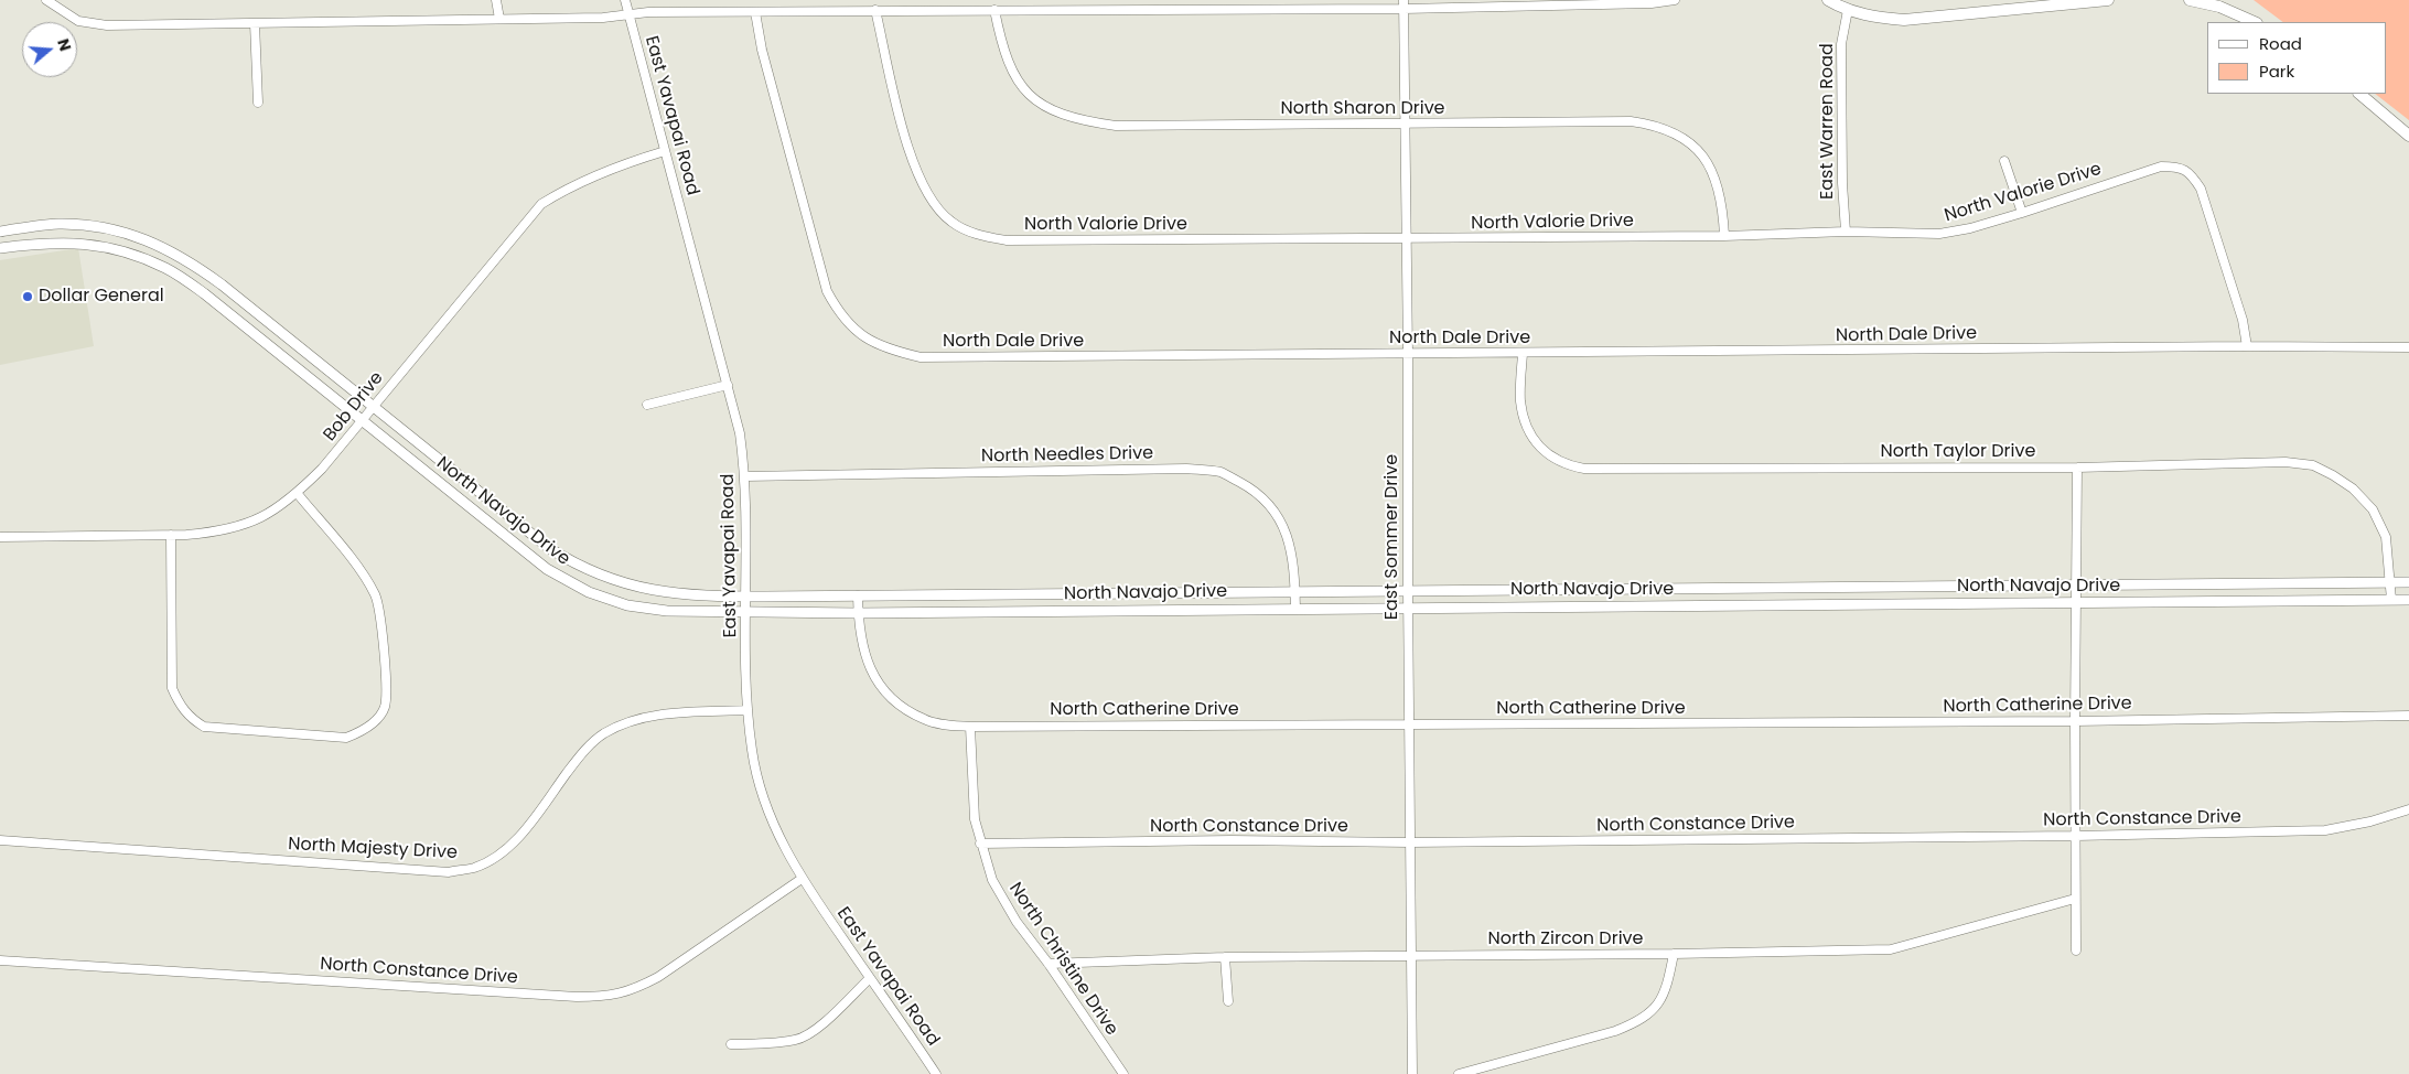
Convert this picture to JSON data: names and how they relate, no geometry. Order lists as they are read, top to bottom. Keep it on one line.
{"streets":{"street":["North Sharon Drive","East Yavapai Road","East Warren Road","North Valorie Drive","North Dale Drive","Bob Drive","North Taylor Drive","North Needles Drive","North Navajo Drive","East Sommer Drive","North Catherine Drive","North Constance Drive","North Majesty Drive","North Zircon Drive","North Christine Drive"]},"crossings":[["North Sharon Drive","North Valorie Drive"],["North Sharon Drive","East Sommer Drive"],["East Yavapai Road","Bob Drive"],["East Yavapai Road","North Needles Drive"],["East Yavapai Road","North Navajo Drive"],["East Yavapai Road","North Constance Drive"],["East Yavapai Road","North Majesty Drive"],["East Warren Road","North Valorie Drive"],["North Valorie Drive","North Dale Drive"],["North Valorie Drive","East Sommer Drive"],["North Dale Drive","North Taylor Drive"],["North Dale Drive","East Sommer Drive"],["Bob Drive","North Navajo Drive"],["North Taylor Drive","North Navajo Drive"],["North Needles Drive","North Navajo Drive"],["North Navajo Drive","East Sommer Drive"],["North Navajo Drive","North Catherine Drive"],["East Sommer Drive","North Catherine Drive"],["East Sommer Drive","North Constance Drive"],["East Sommer Drive","North Zircon Drive"],["North Catherine Drive","North Christine Drive"],["North Constance Drive","North Christine Drive"],["North Zircon Drive","North Christine Drive"]],"places":["Dollar General"],"legend":["Road","Park"],"north":"right"}
